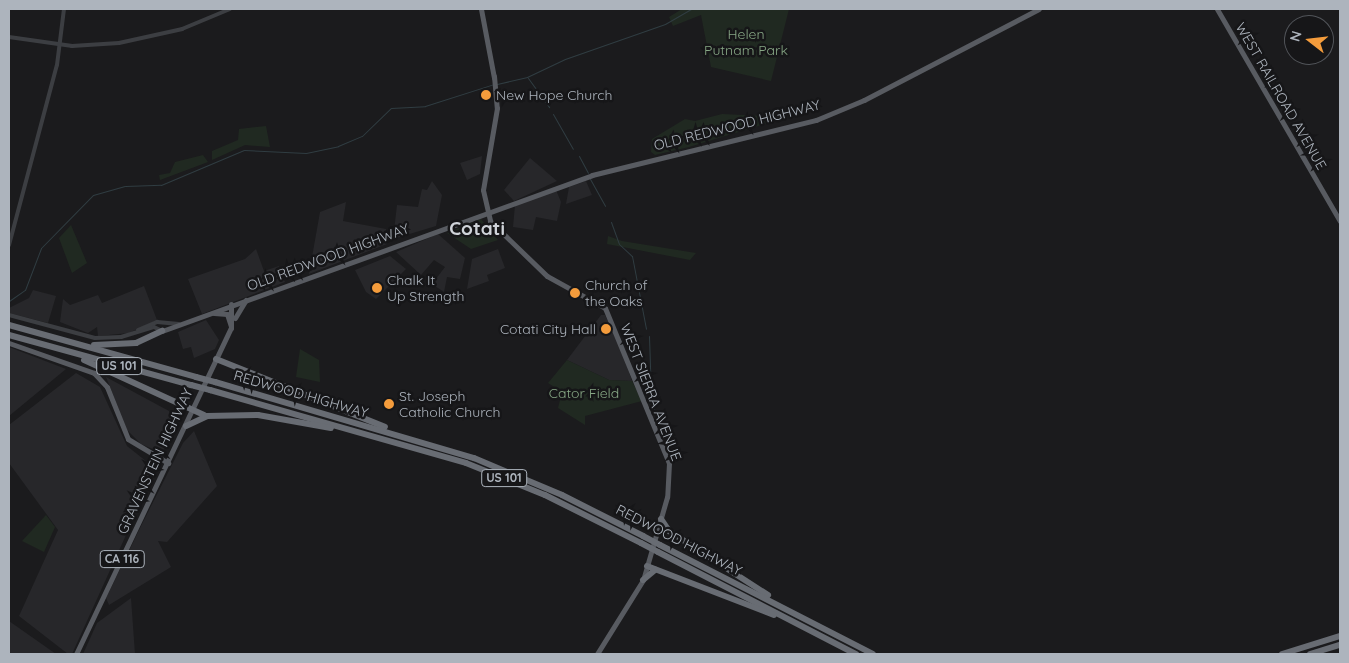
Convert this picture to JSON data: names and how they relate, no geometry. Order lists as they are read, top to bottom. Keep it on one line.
{"streets":{"highway":["US 101","REDWOOD HIGHWAY"],"main road":["WEST RAILROAD AVENUE","OLD REDWOOD HIGHWAY","WEST SIERRA AVENUE","GRAVENSTEIN HIGHWAY","CA 116"]},"crossings":[["OLD REDWOOD HIGHWAY","WEST SIERRA AVENUE"],["OLD REDWOOD HIGHWAY","GRAVENSTEIN HIGHWAY"]],"districts":["Cotati"],"parks":["Helen Putnam Park","Cator Field"],"places":["New Hope Church","Chalk It Up Strength","Church of the Oaks","Cotati City Hall","St. Joseph Catholic Church"],"north":"left"}
